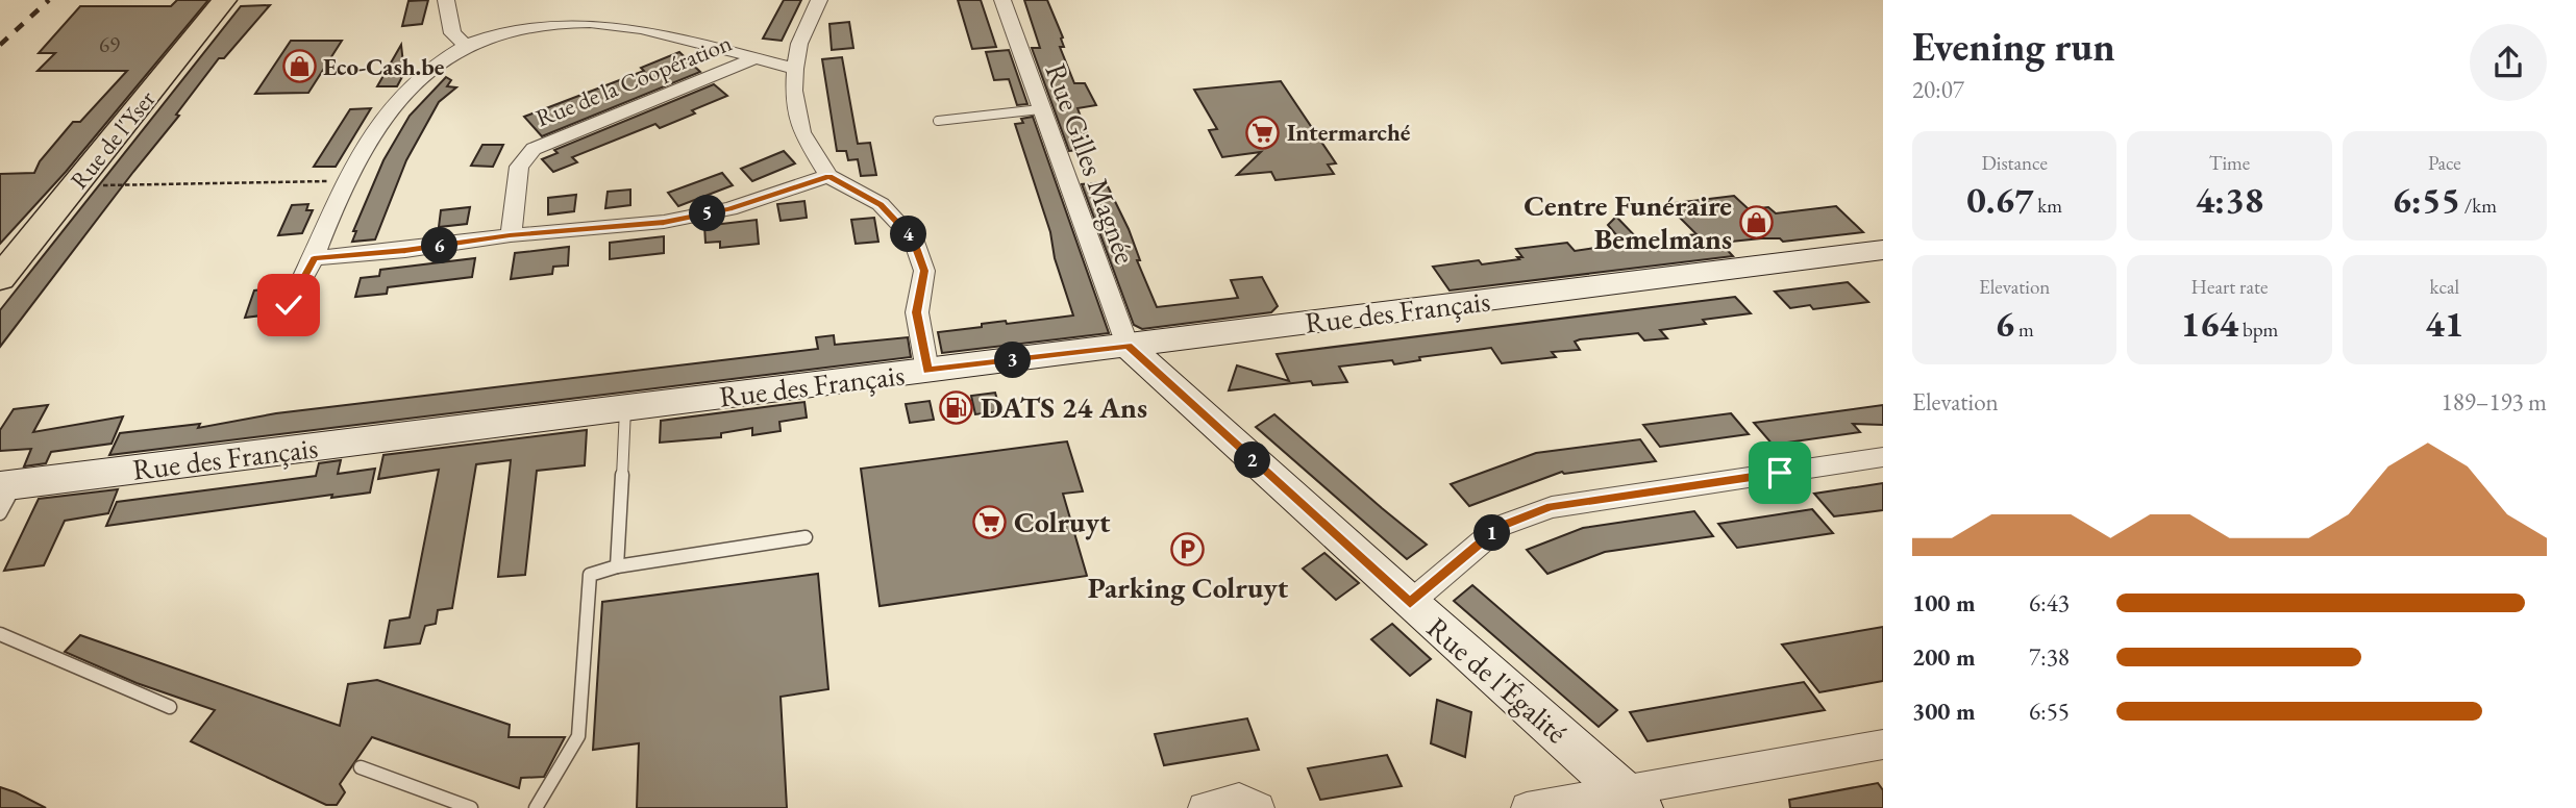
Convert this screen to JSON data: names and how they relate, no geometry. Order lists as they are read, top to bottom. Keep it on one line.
{"streets":{"main road":["Rue de l'Yser","Rue des Français","Rue de l'Égalité"],"street":["Rue de la Coopération","Rue Gilles Magnée"]},"crossings":[["Rue Gilles Magnée","Rue des Français"],["Rue Gilles Magnée","Rue de l'Égalité"],["Rue des Français","Rue de l'Égalité"]],"places":{"shop":["Eco-Cash.be","Centre Funéraire Bemelmans"],"supermarket":["Intermarché","Colruyt"],"fuel station":["DATS 24 Ans"],"parking":["Parking Colruyt"]},"house_numbers":["69"],"page":{"heading":["Evening run","20:07"],"stats":[["Distance","0.67 km"],["Time","4:38"],["Pace","6:55 /km"],["Elevation","6 m"],["Heart rate","164 bpm"],["kcal","41"]],"pins":["5","4","6","3","2","1"],"chart":["Elevation","189–193 m"],"list":[{"name":"100 m","note":"6:43"},{"name":"200 m","note":"7:38"},{"name":"300 m","note":"6:55"}]}}
